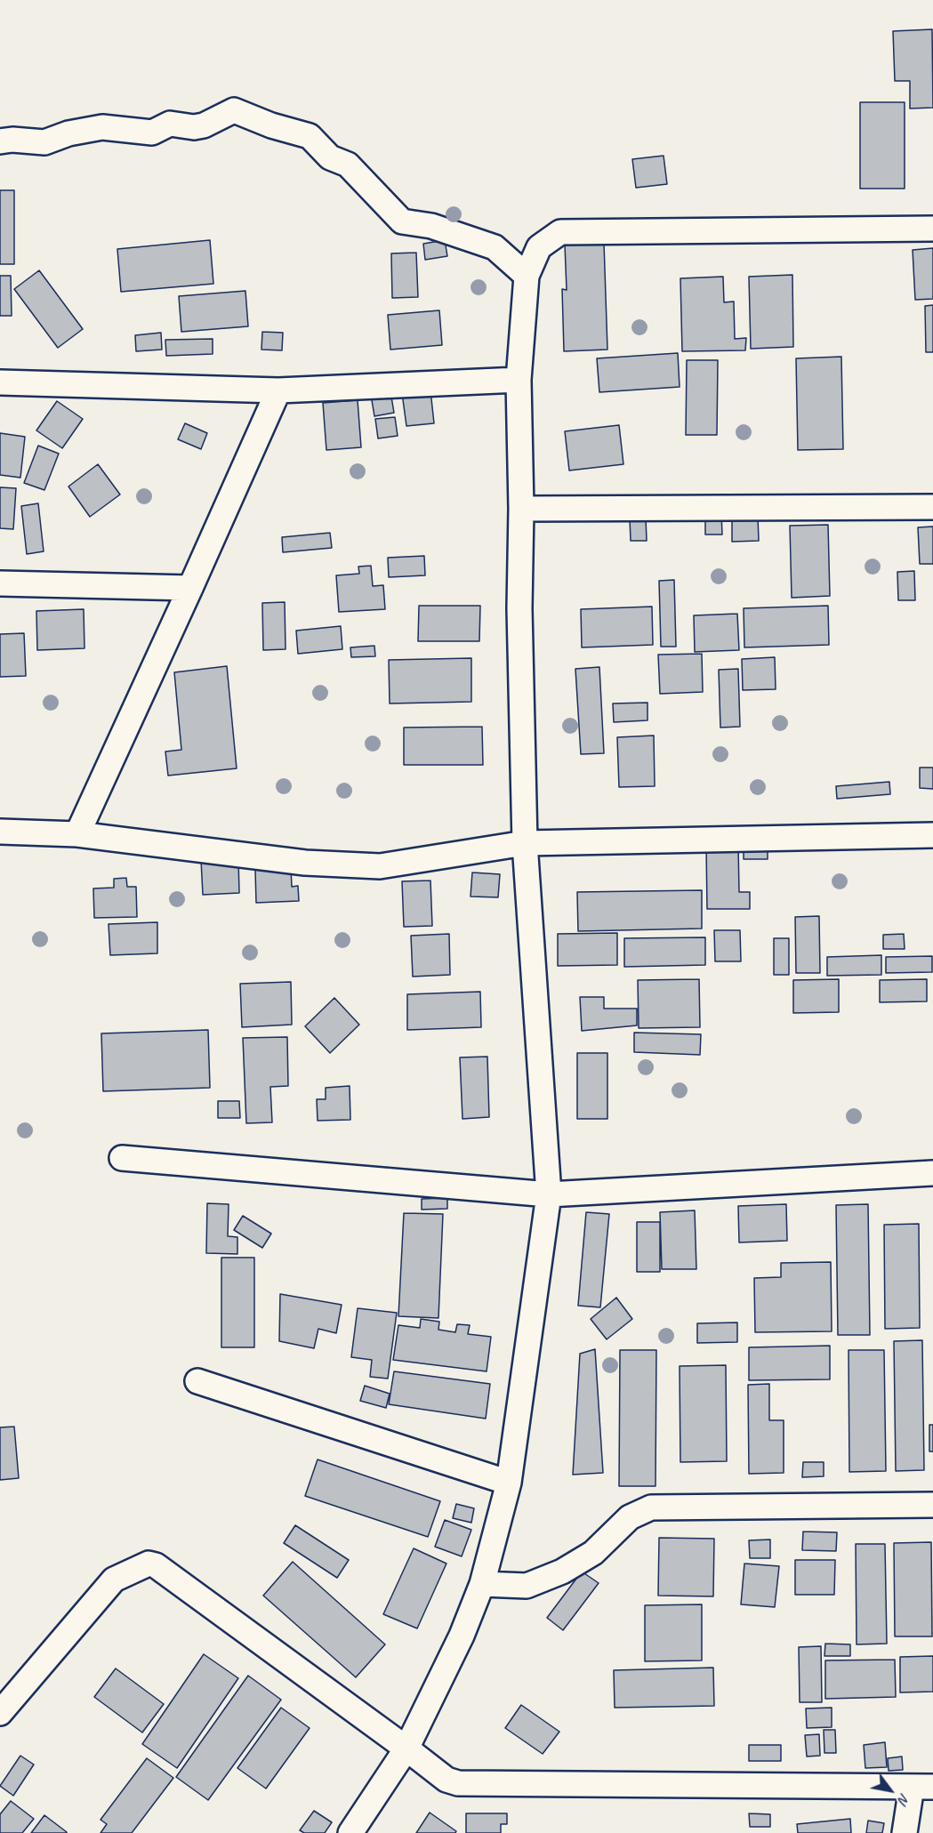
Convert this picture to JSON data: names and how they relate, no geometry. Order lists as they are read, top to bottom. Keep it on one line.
{"north":"bottom right"}
